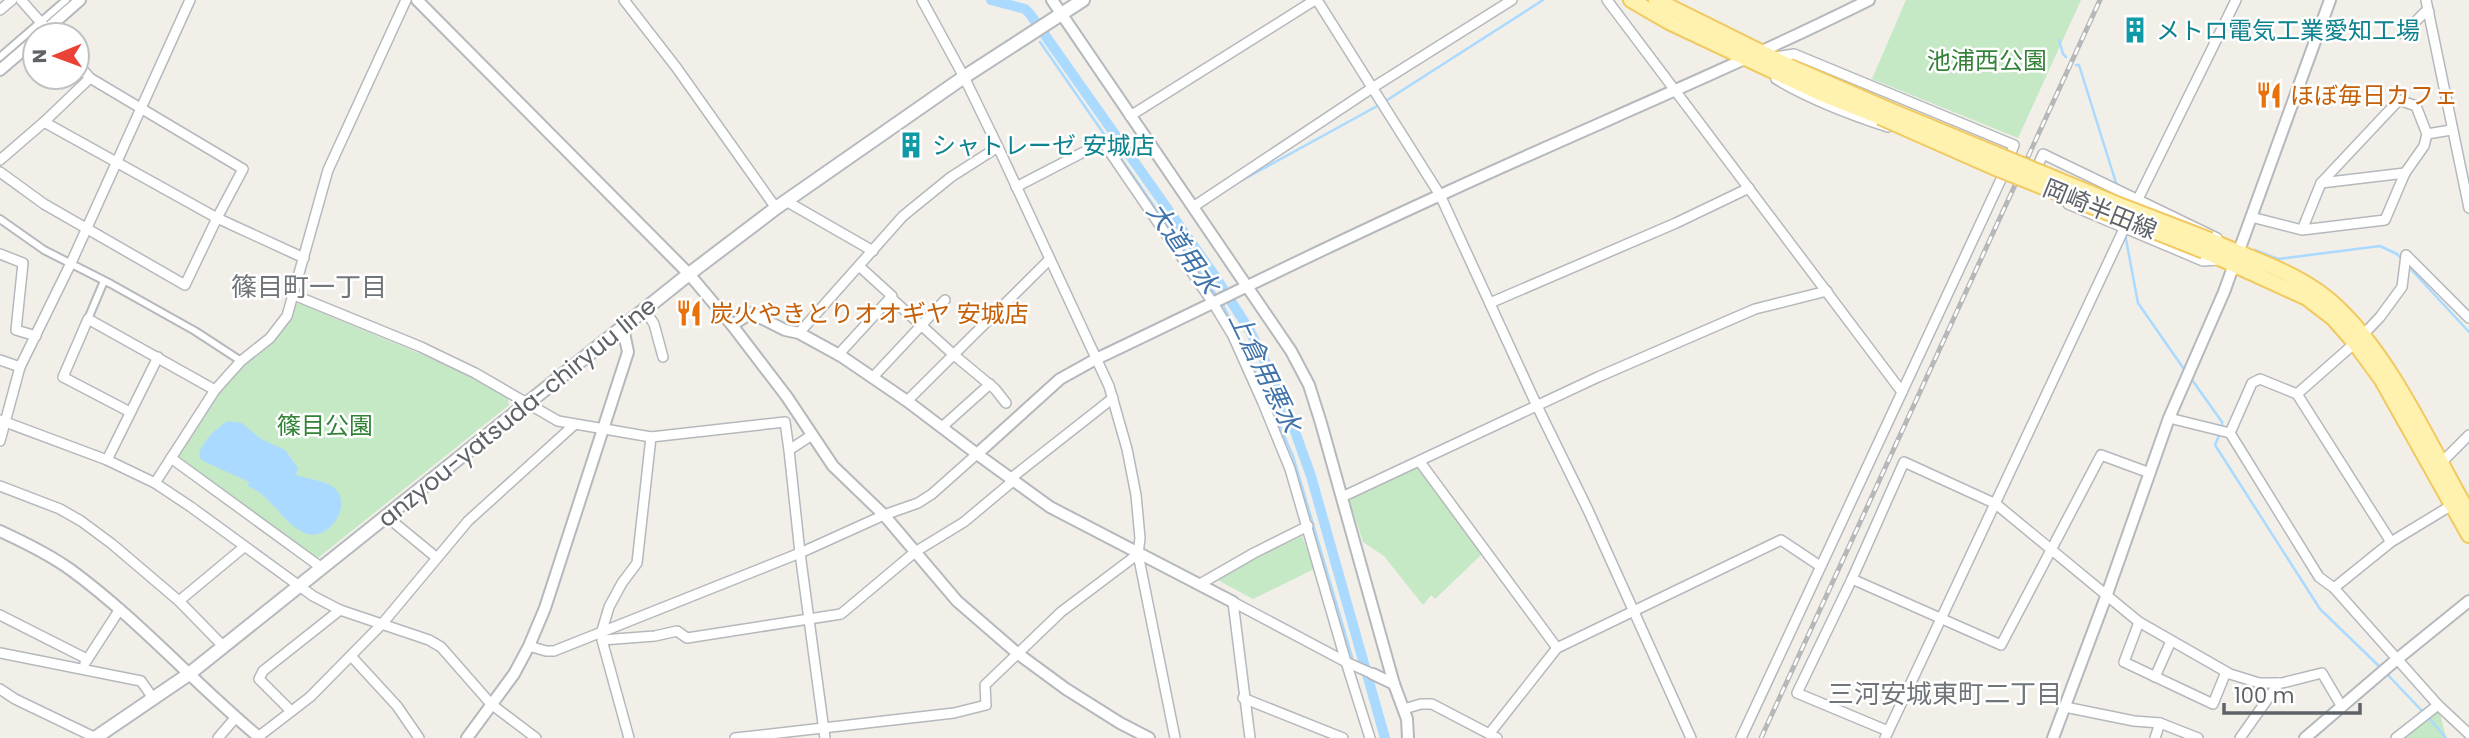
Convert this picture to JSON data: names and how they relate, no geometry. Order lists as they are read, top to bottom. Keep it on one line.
{"streets":{"main road":["岡崎半田線","anzyou-yatsuda-chiryuu line"]},"districts":["篠目町一丁目","三河安城東町二丁目"],"water":["大道用水","上倉用悪水"],"parks":["池浦西公園","篠目公園"],"places":{"building":["メトロ電気工業愛知工場","シャトレーゼ 安城店"],"restaurant":["ほぼ毎日カフェ","炭火やきとりオオギヤ 安城店"]},"scale_bar":"100 m","north":"left"}
